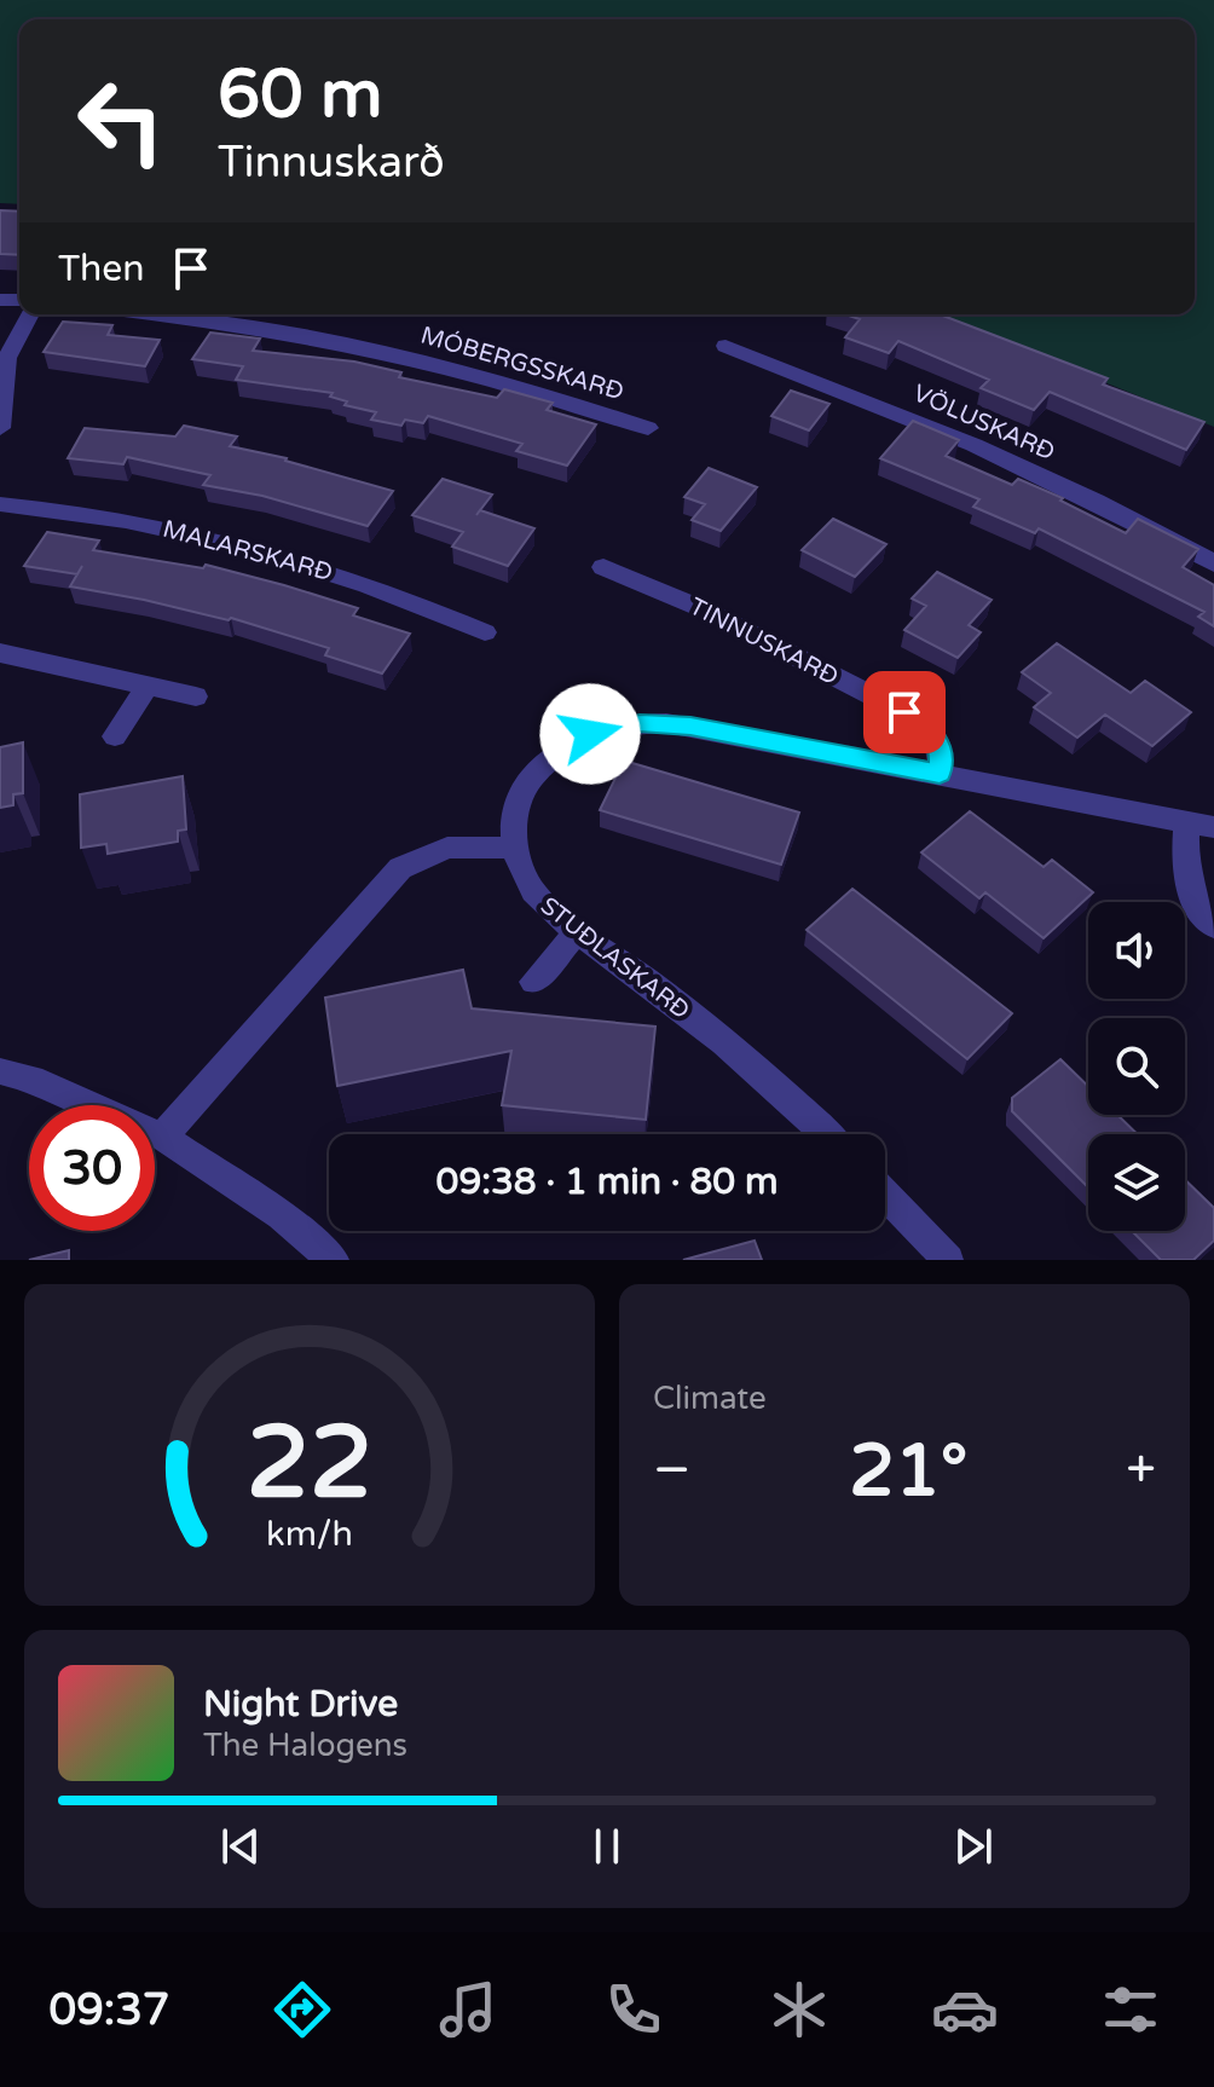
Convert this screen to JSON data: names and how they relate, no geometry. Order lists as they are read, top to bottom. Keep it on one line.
{"streets":{"street":["MÓBERGSSKARÐ","VÖLUSKARÐ","MALARSKARÐ","TINNUSKARÐ","STUÐLASKARÐ"]},"page":{"turn":["60 m","Tinnuskarð"],"then":"Then","limit":"30","trip":"09:38 · 1 min · 80 m","tile":"Climate","heat":["−","21°","+"],"song":["Night Drive","The Halogens"],"tabs":"09:37","gauge":["22","km/h"]}}
